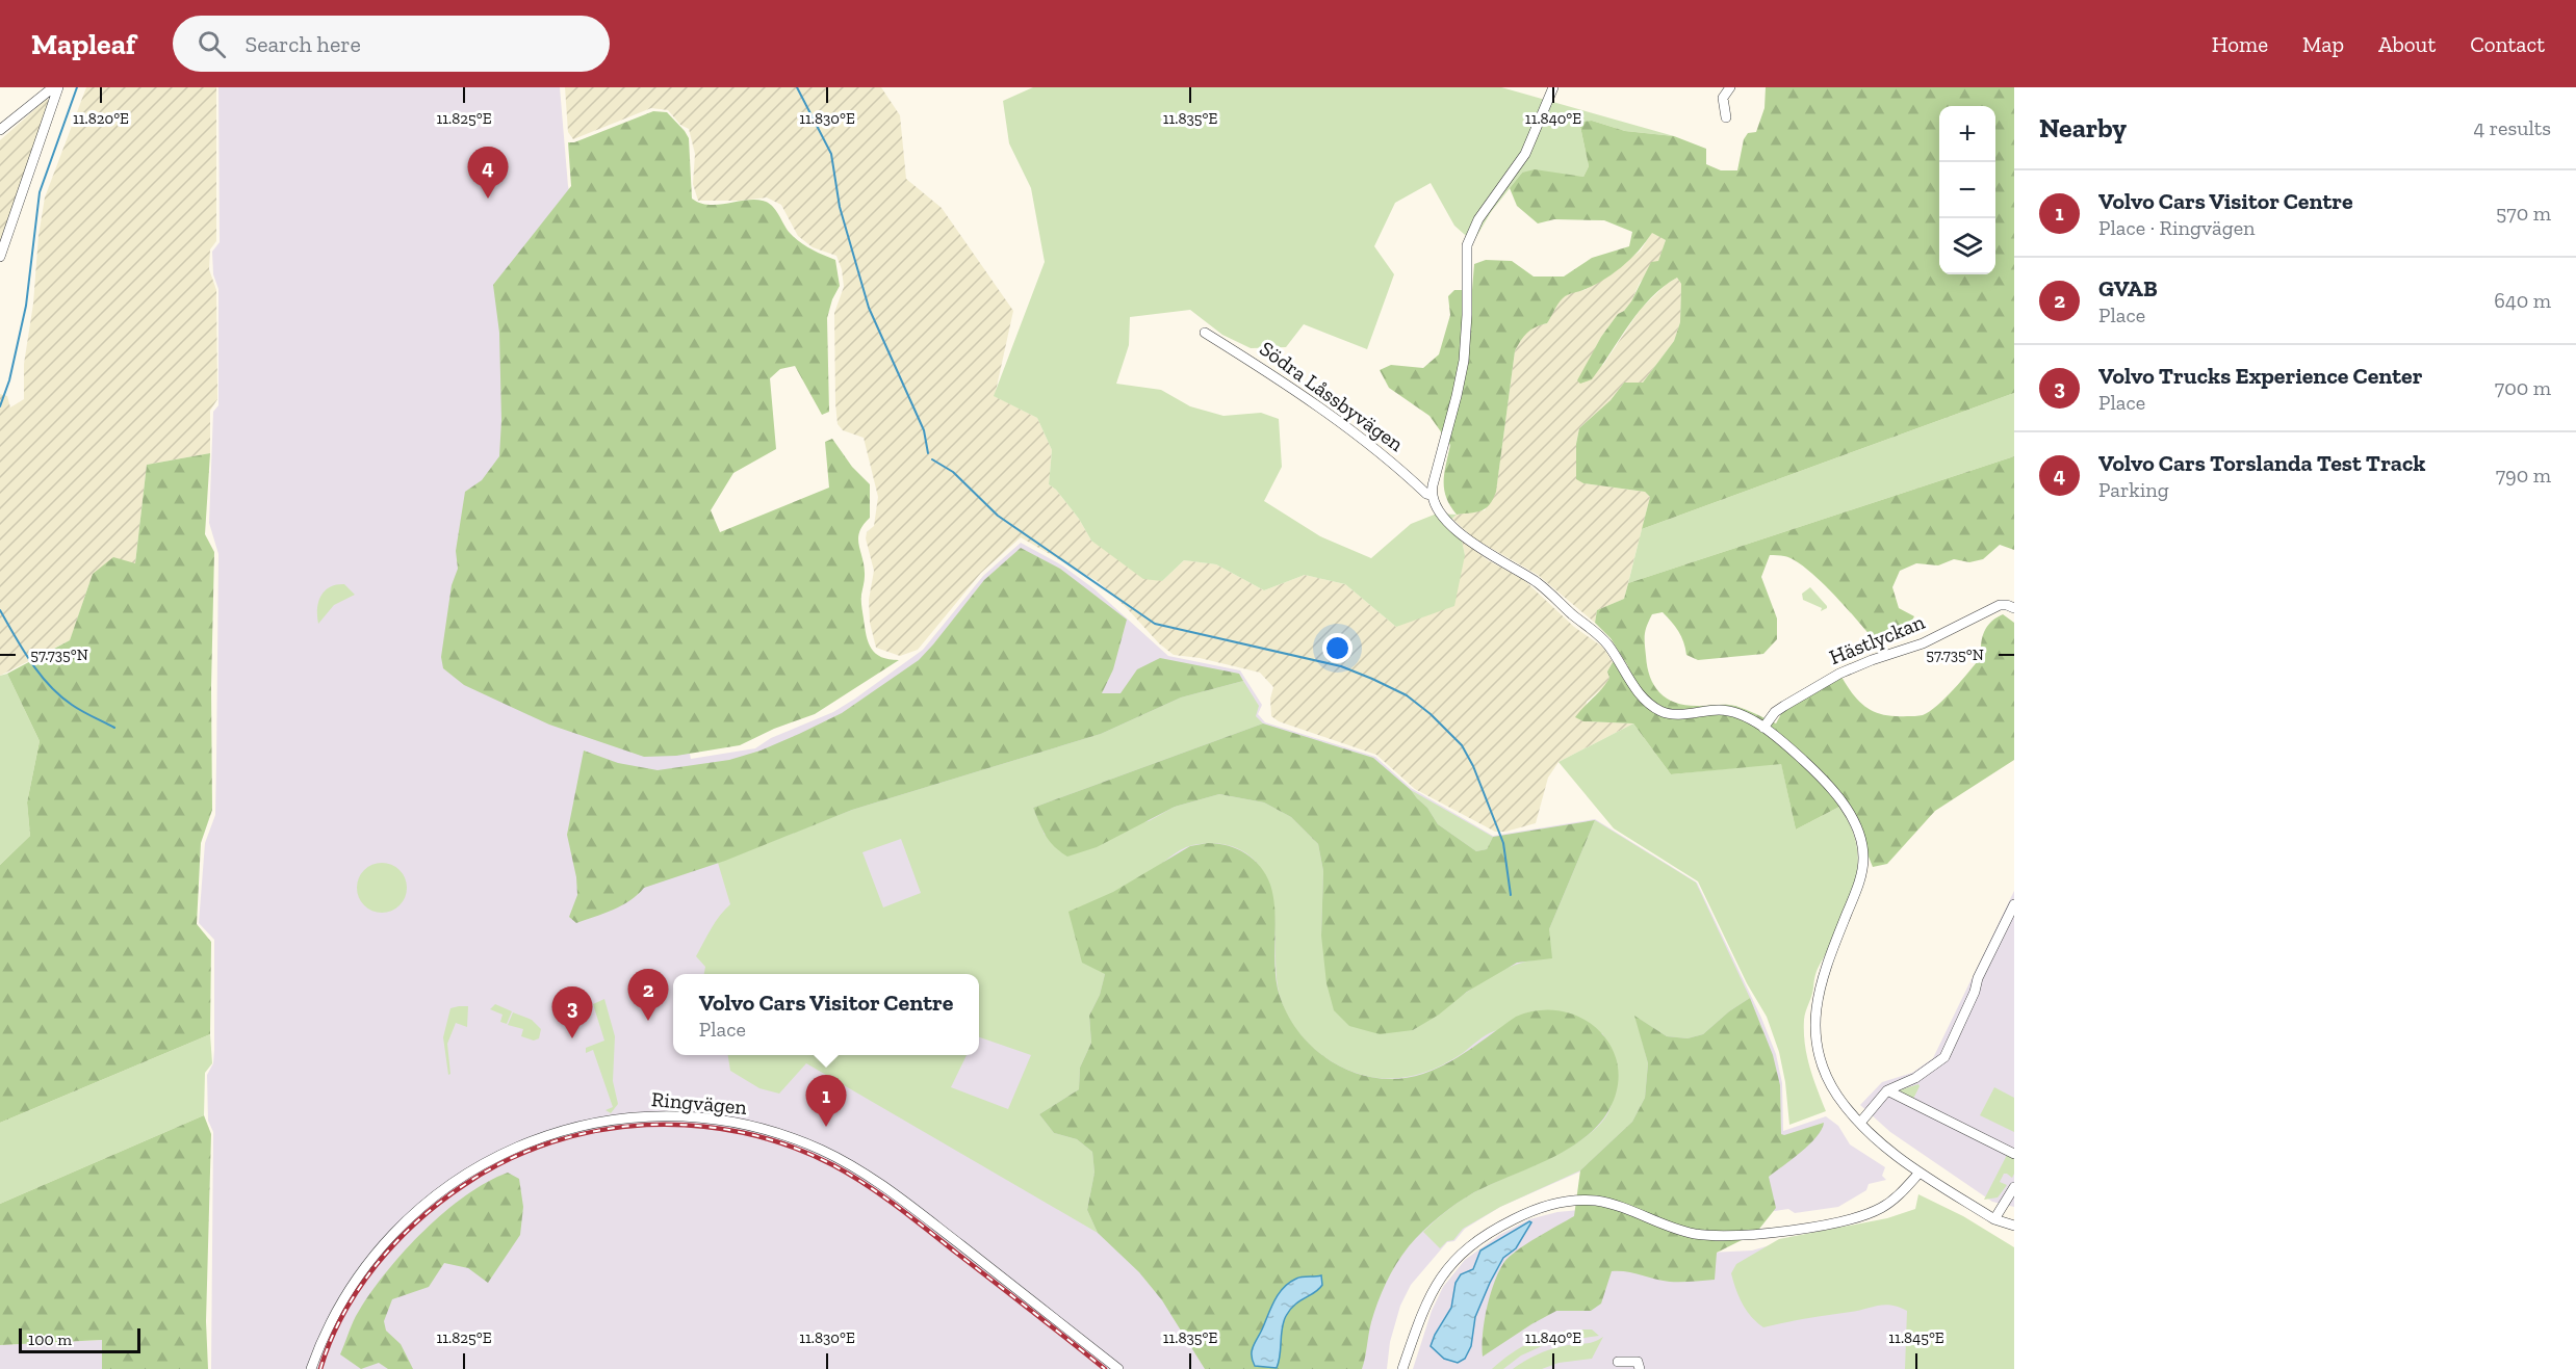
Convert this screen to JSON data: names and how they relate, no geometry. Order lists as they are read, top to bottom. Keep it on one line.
{"streets":{"street":["Södra Låssbyvägen","Hästlyckan","Ringvägen"]},"crossings":[["Södra Låssbyvägen","Hästlyckan"]],"scale_bar":"100 m","page":{"header":"Mapleaf","search":"Search here","nav":["Home","Map","About","Contact"],"heading":["Nearby","4 results"],"map_buttons":["+","−"],"pins":["4","2","3","1"],"list":[{"mark":"1","name":"Volvo Cars Visitor Centre","note":"Place · Ringvägen","value":"570 m"},{"mark":"2","name":"GVAB","note":"Place","value":"640 m"},{"mark":"3","name":"Volvo Trucks Experience Center","note":"Place","value":"700 m"},{"mark":"4","name":"Volvo Cars Torslanda Test Track","note":"Parking","value":"790 m"}],"popup":["Volvo Cars Visitor Centre","Place"],"scale":"100 m"},"coordinates":["11.820°E","11.825°E","11.830°E","11.835°E","11.840°E","57.735°N","11.845°E"]}
